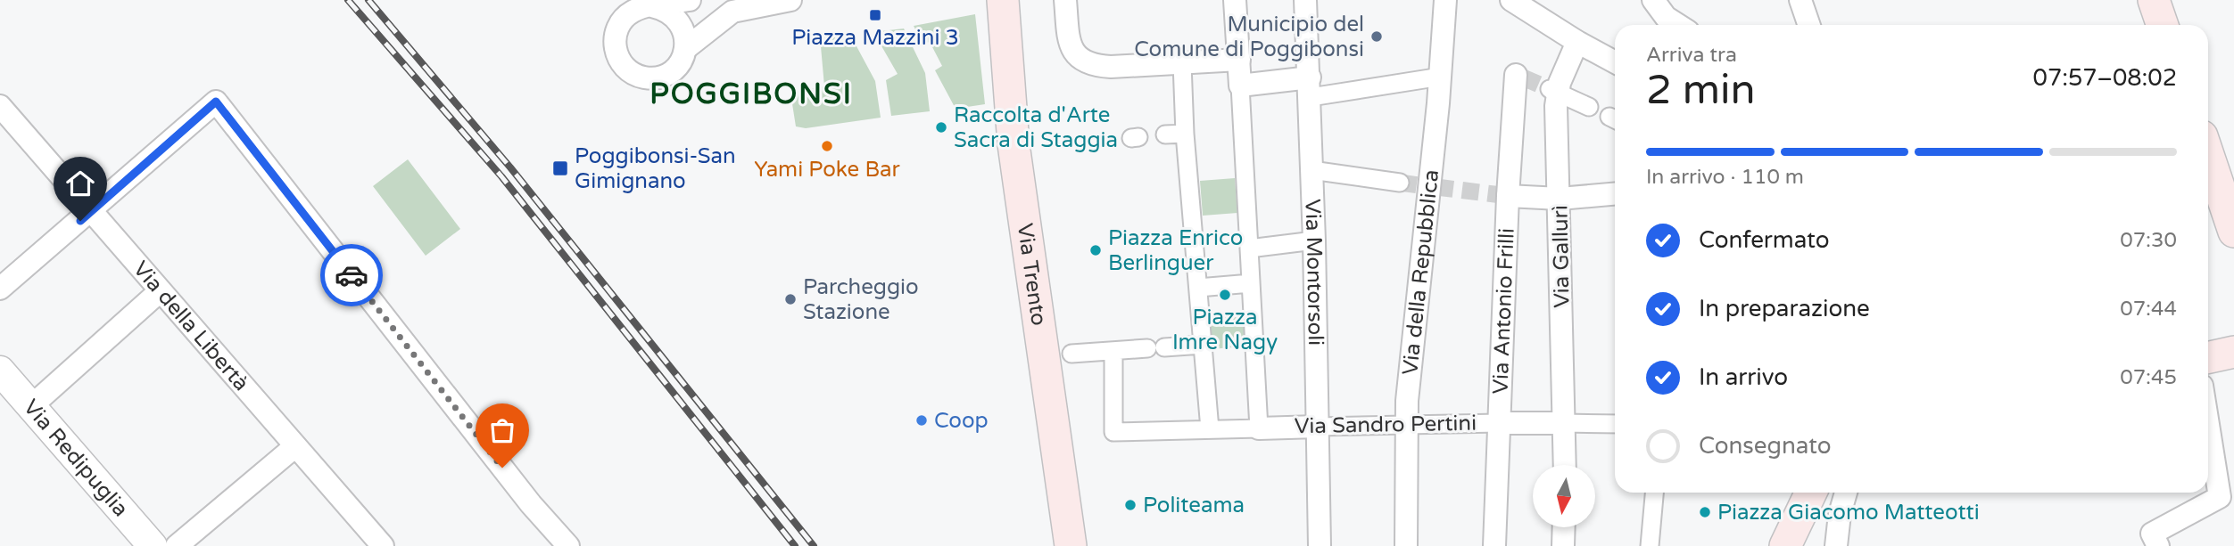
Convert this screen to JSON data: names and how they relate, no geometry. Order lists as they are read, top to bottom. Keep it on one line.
{"streets":{"main road":["Via Trento"],"street":["Via Gallurì","Via Montorsoli","Via della Repubblica","Via Antonio Frilli","Via della Libertà","Via Sandro Pertini","Via Redipuglia"]},"crossings":[["Via Gallurì","Via Sandro Pertini"],["Via Montorsoli","Via Sandro Pertini"],["Via della Repubblica","Via Sandro Pertini"],["Via Antonio Frilli","Via Sandro Pertini"]],"districts":["POGGIBONSI"],"places":{"transit":["Piazza Mazzini 3","Poggibonsi-San Gimignano"],"other":["Municipio del Comune di Poggibonsi","Raccolta d'Arte Sacra di Staggia","Yami Poke Bar","Piazza Enrico Berlinguer","Piazza Imre Nagy","Parcheggio Stazione","Coop","Politeama","Piazza Giacomo Matteotti"]},"north":"bottom","page":{"heading":["2 min","Arriva tra","07:57–08:02"],"bar":"In arrivo · 110 m","list":[["Confermato","07:30"],["In preparazione","07:44"],["In arrivo","07:45"],"Consegnato"]}}
